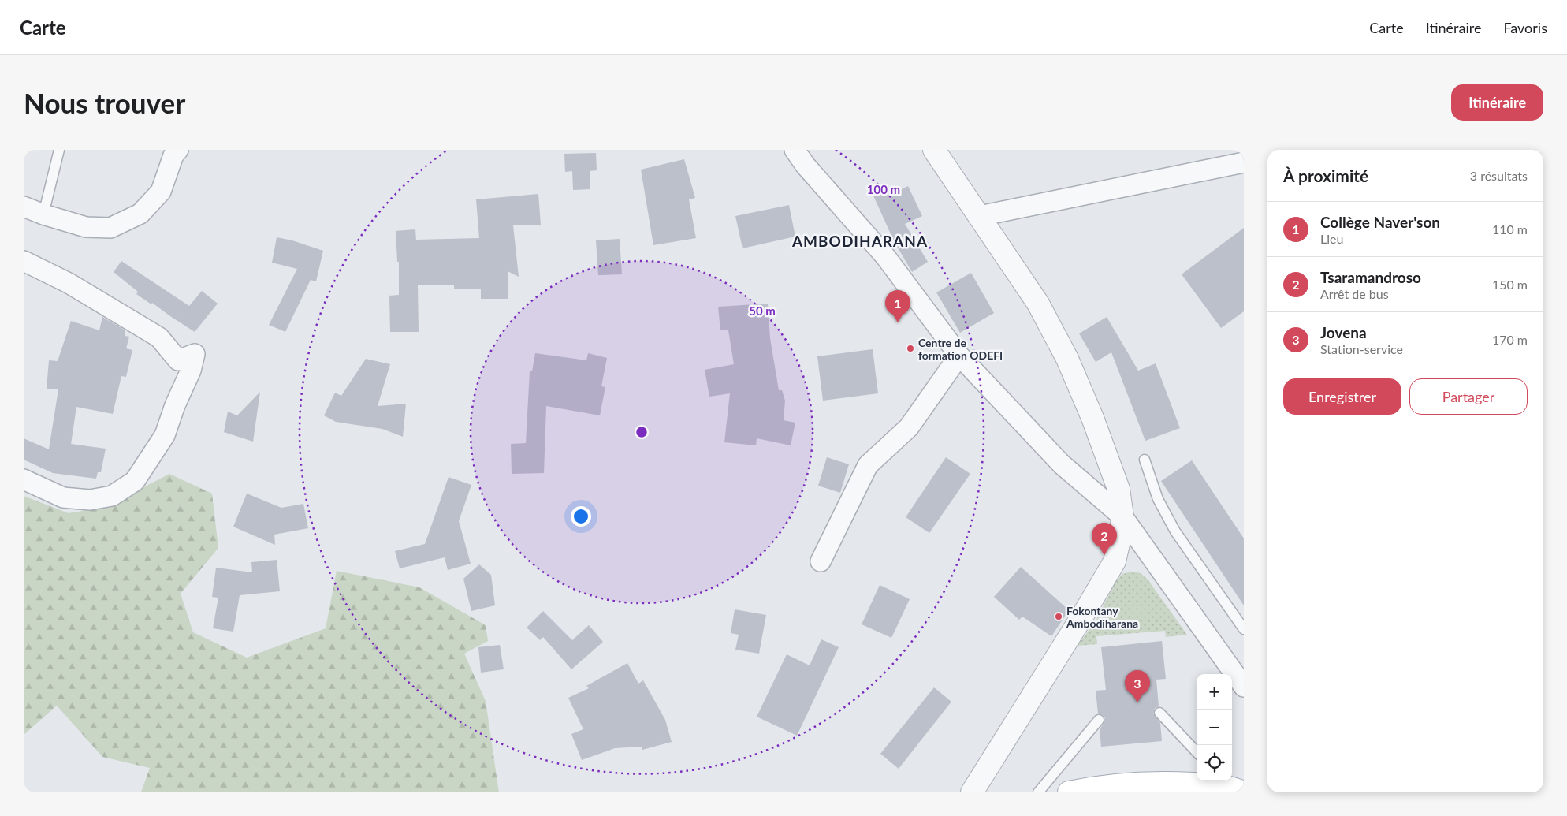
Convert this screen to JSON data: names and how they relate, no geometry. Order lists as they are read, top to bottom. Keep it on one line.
{"districts":["AMBODIHARANA"],"places":["Centre de formation ODEFI","Fokontany Ambodiharana"],"page":{"header":"Carte","nav":["Carte","Itinéraire","Favoris"],"buttons":["Itinéraire",["Enregistrer","Partager"]],"title":"Nous trouver","heading":["À proximité","3 résultats"],"list":[{"mark":"1","name":"Collège Naver'son","note":"Lieu","value":"110 m"},{"mark":"2","name":"Tsaramandroso","note":"Arrêt de bus","value":"150 m"},{"mark":"3","name":"Jovena","note":"Station-service","value":"170 m"}],"pins":["1","2","3"],"map_buttons":["+","−"]},"rings":["100 m","50 m"]}
